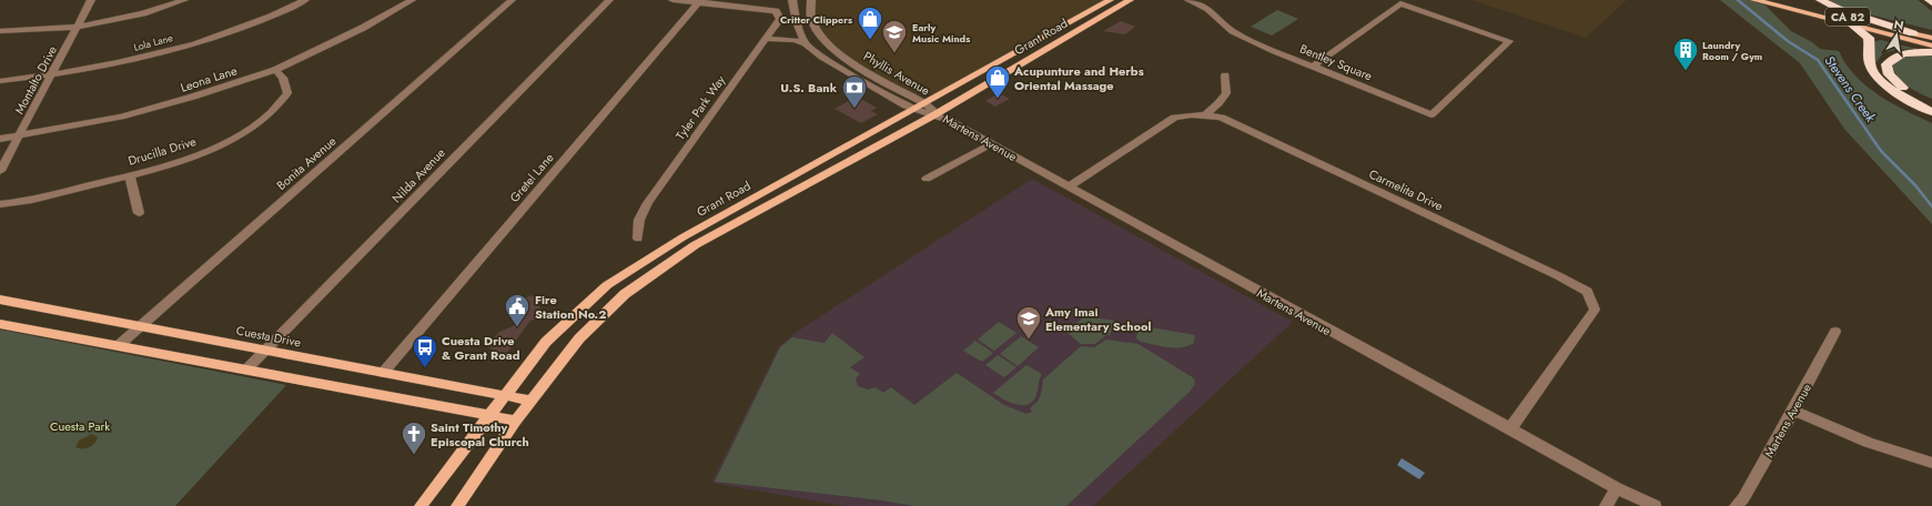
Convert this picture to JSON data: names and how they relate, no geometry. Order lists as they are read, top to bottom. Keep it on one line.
{"streets":{"main road":["CA 82","Grant Road","Cuesta Drive"],"street":["Lola Lane","Bentley Square","Phyllis Avenue","Leona Lane","Montalto Drive","Tyler Park Way","Martens Avenue","Drucilla Drive","Bonita Avenue","Nilda Avenue","Gretel Lane","Carmelita Drive"]},"crossings":[["Grant Road","Phyllis Avenue"],["Grant Road","Martens Avenue"],["Grant Road","Cuesta Drive"],["Lola Lane","Montalto Drive"],["Phyllis Avenue","Tyler Park Way"],["Phyllis Avenue","Martens Avenue"],["Leona Lane","Montalto Drive"],["Leona Lane","Drucilla Drive"],["Martens Avenue","Carmelita Drive"],["Bonita Avenue","Cuesta Drive"],["Nilda Avenue","Cuesta Drive"],["Gretel Lane","Cuesta Drive"]],"water":["Stevens Creek"],"parks":["Cuesta Park"],"places":{"shop":["Critter Clippers","Acupunture and Herbs Oriental Massage"],"school or university":["Early Music Minds","Amy Imai Elementary School"],"building":["Laundry Room / Gym"],"bank":["U.S. Bank"],"public building":["Fire Station No.2"],"bus stop":["Cuesta Drive & Grant Road"],"church":["Saint Timothy Episcopal Church"]},"north":"top"}
